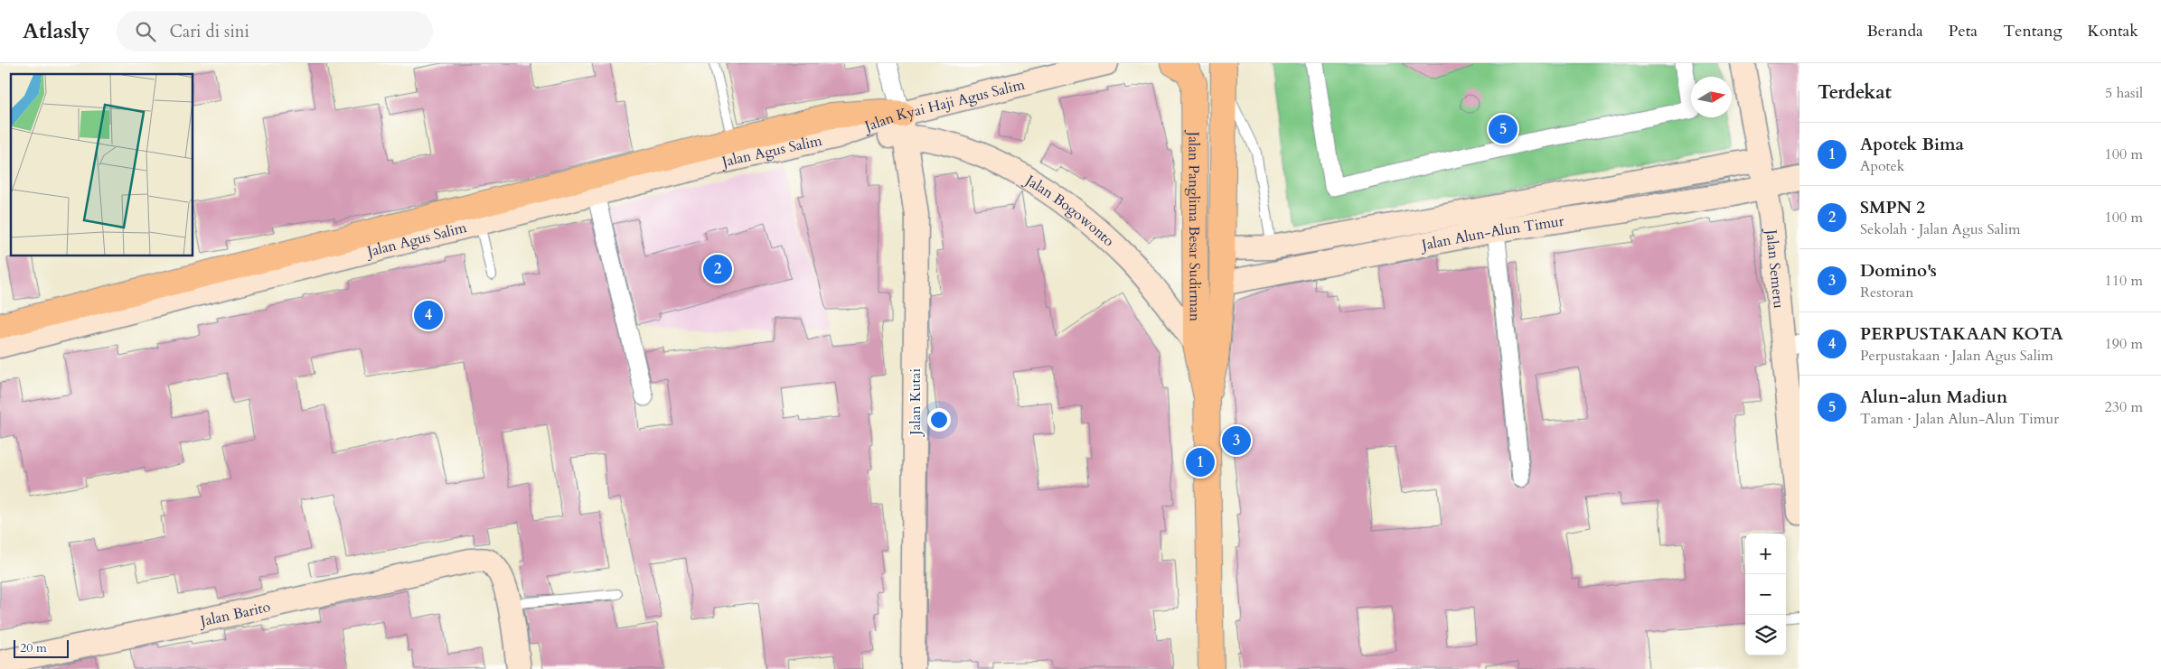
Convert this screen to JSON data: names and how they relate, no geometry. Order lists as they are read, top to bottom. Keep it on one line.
{"streets":{"main road":["Jalan Panglima Besar Sudirman"],"street":["Jalan Kyai Haji Agus Salim","Jalan Agus Salim","Jalan Bogowonto","Jalan Alun-Alun Timur","Jalan Semeru","Jalan Kutai","Jalan Barito"]},"crossings":[["Jalan Kyai Haji Agus Salim","Jalan Agus Salim"],["Jalan Kyai Haji Agus Salim","Jalan Bogowonto"],["Jalan Kyai Haji Agus Salim","Jalan Kutai"],["Jalan Bogowonto","Jalan Panglima Besar Sudirman"],["Jalan Bogowonto","Jalan Kutai"],["Jalan Panglima Besar Sudirman","Jalan Alun-Alun Timur"],["Jalan Alun-Alun Timur","Jalan Semeru"]],"scale_bar":"20 m","north":"right","page":{"header":"Atlasly","search":"Cari di sini","nav":["Beranda","Peta","Tentang","Kontak"],"heading":["Terdekat","5 hasil"],"pins":["5","2","4","3","1"],"list":[{"mark":"1","name":"Apotek Bima","note":"Apotek","value":"100 m"},{"mark":"2","name":"SMPN 2","note":"Sekolah · Jalan Agus Salim","value":"100 m"},{"mark":"3","name":"Domino's","note":"Restoran","value":"110 m"},{"mark":"4","name":"PERPUSTAKAAN KOTA","note":"Perpustakaan · Jalan Agus Salim","value":"190 m"},{"mark":"5","name":"Alun-alun Madiun","note":"Taman · Jalan Alun-Alun Timur","value":"230 m"}],"map_buttons":["+","−"],"scale":"20 m"}}
